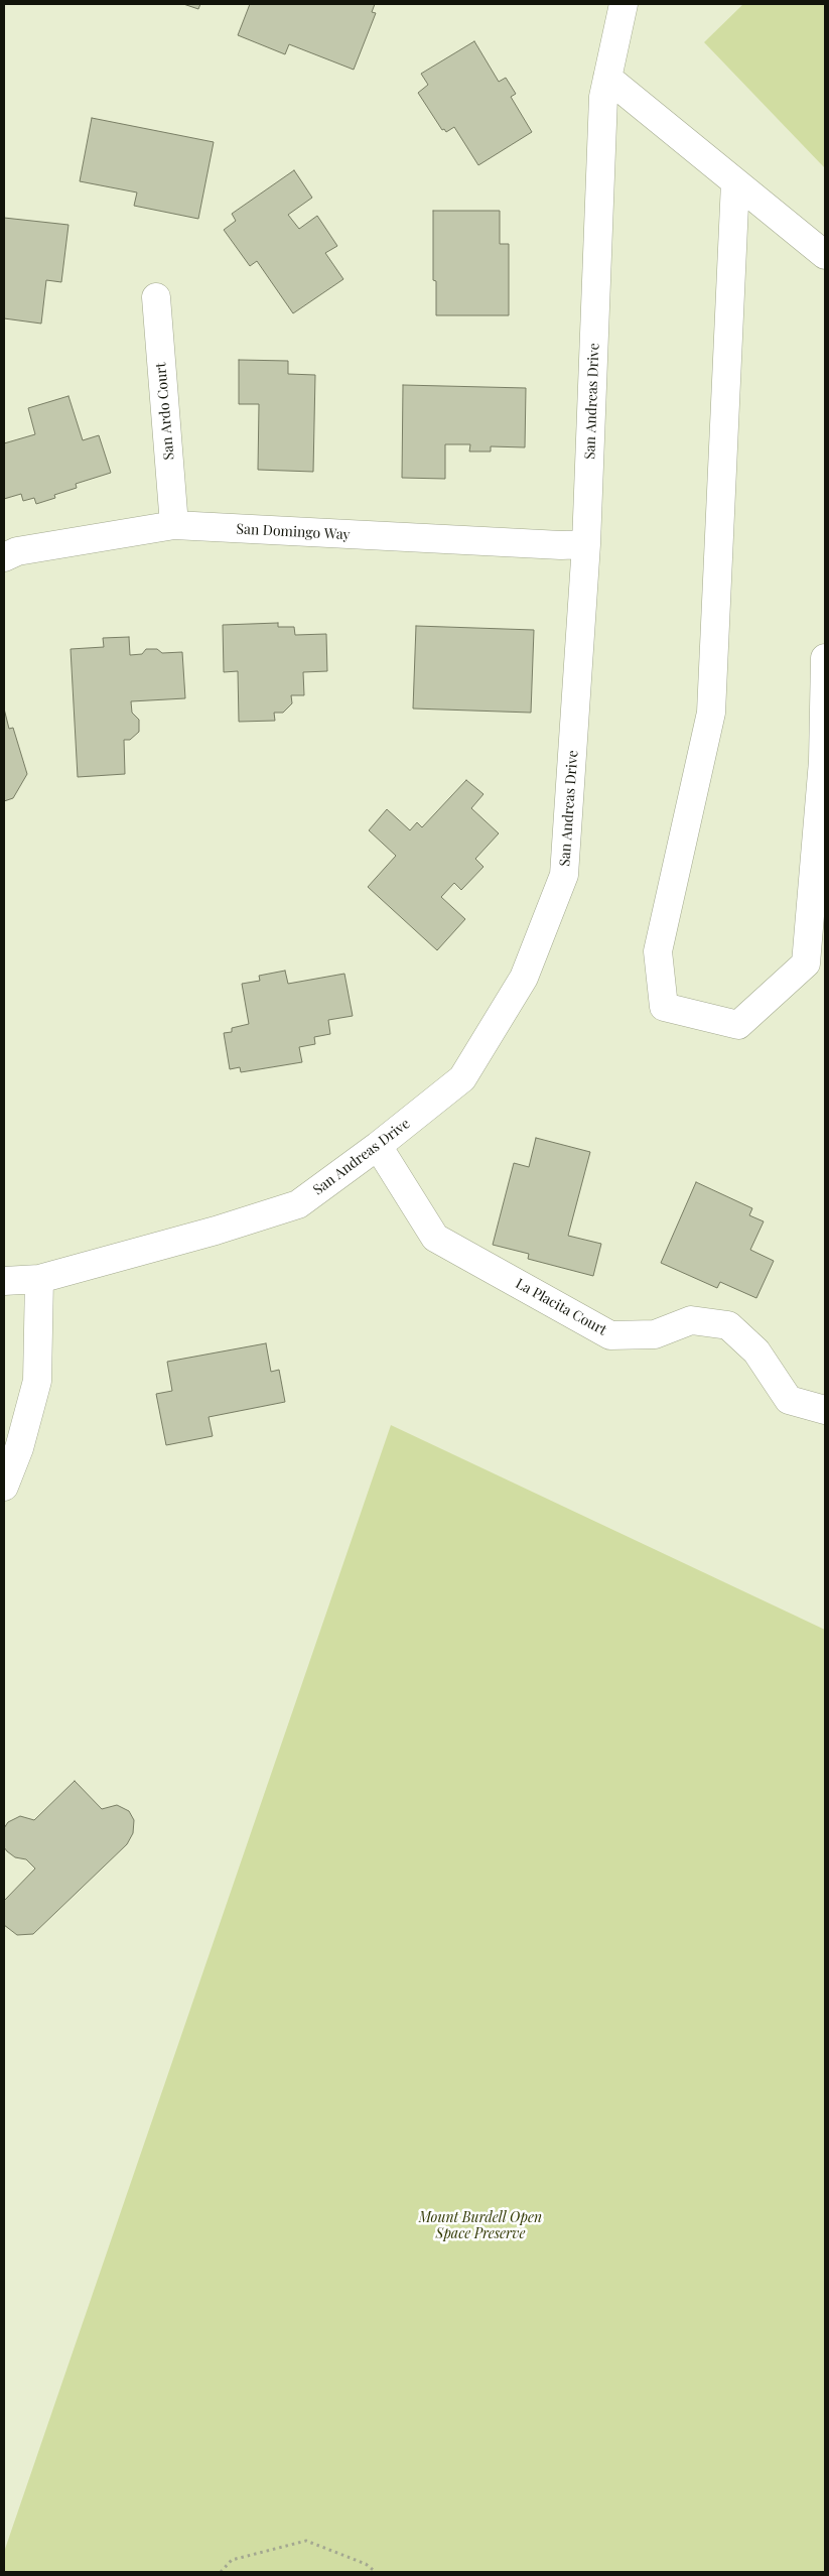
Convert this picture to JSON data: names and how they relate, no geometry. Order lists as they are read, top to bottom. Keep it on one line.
{"streets":{"street":["San Andreas Drive","San Ardo Court","San Domingo Way","La Placita Court"]},"crossings":[["San Andreas Drive","San Domingo Way"],["San Andreas Drive","La Placita Court"],["San Ardo Court","San Domingo Way"]],"parks":["Mount Burdell Open Space Preserve"]}
